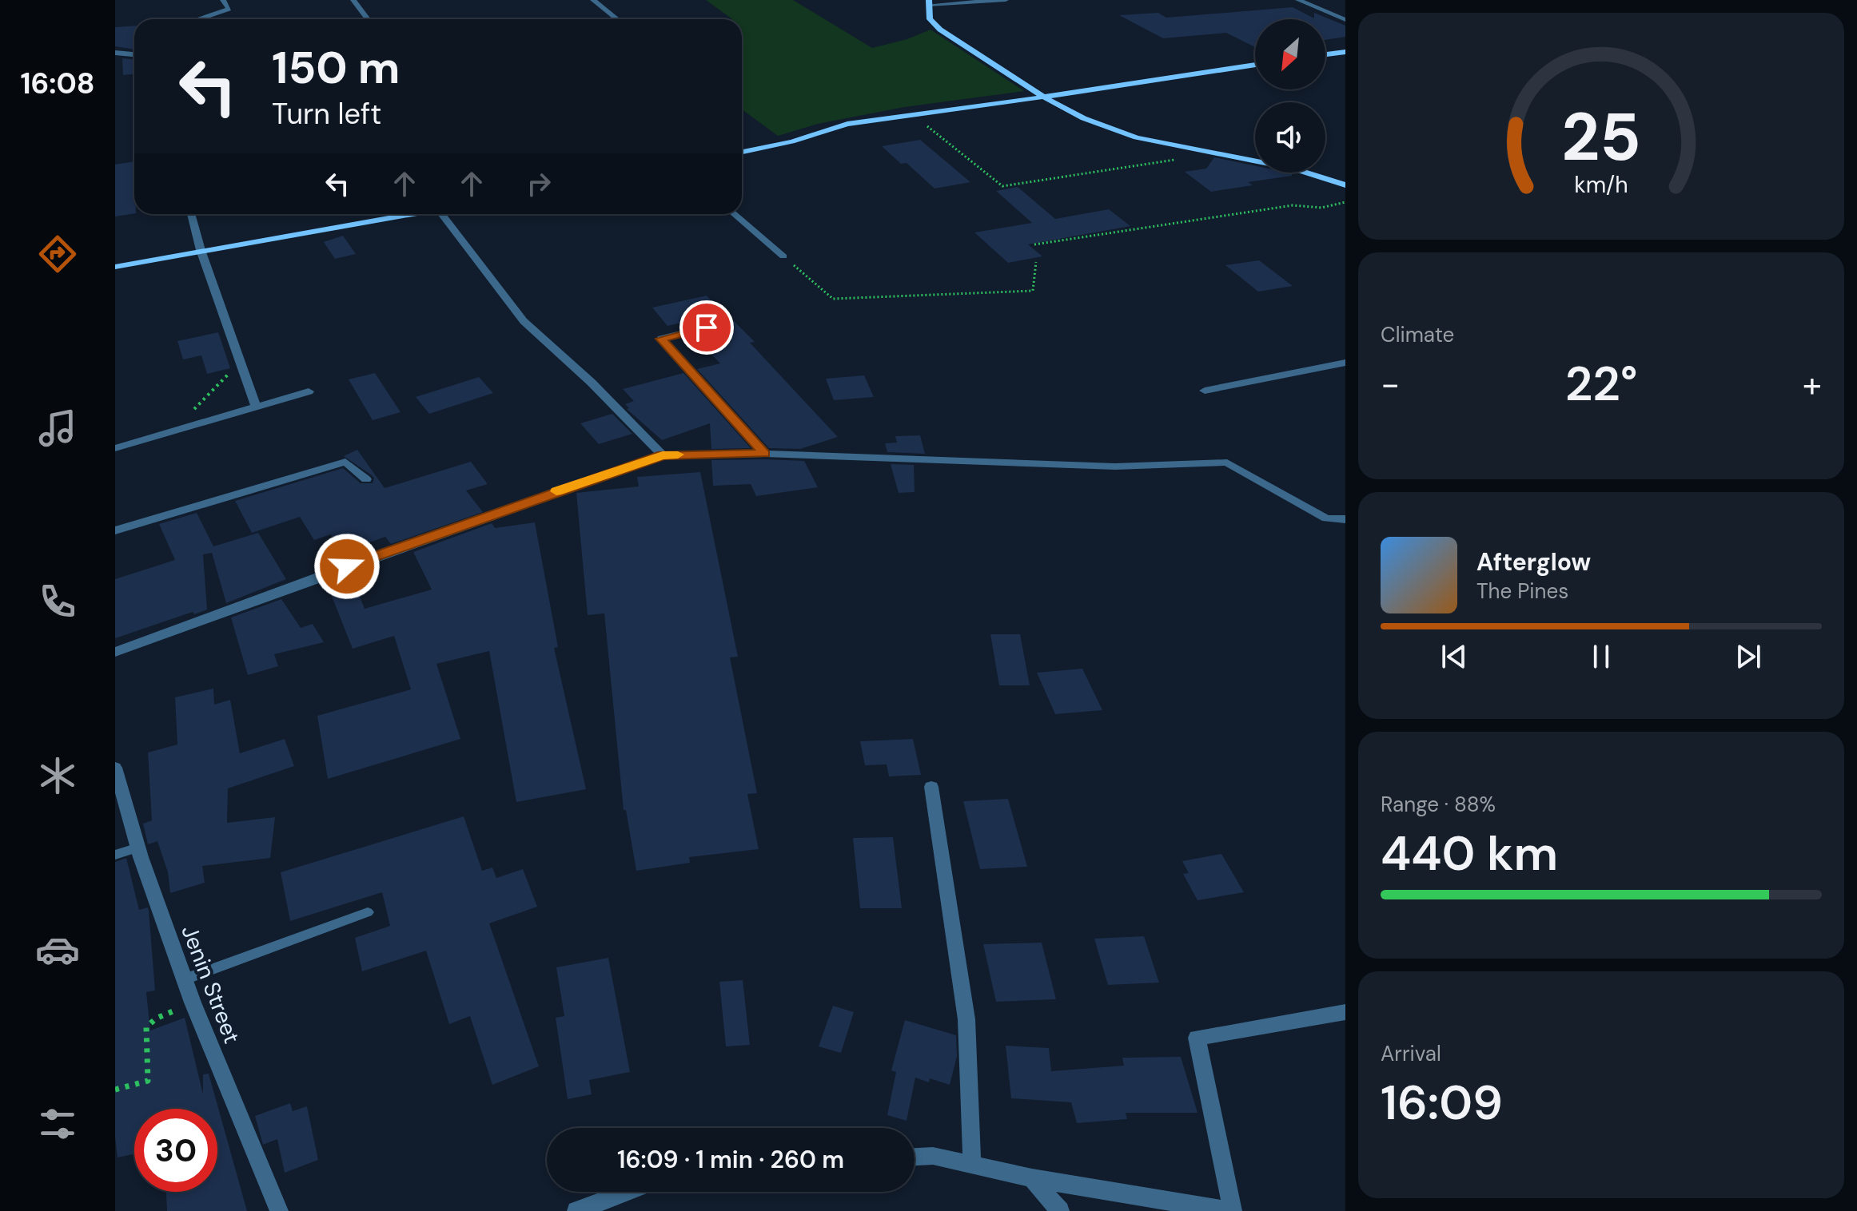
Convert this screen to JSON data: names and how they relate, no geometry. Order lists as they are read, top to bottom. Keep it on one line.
{"streets":{"street":["Jenin Street"]},"north":"bottom left","page":{"tabs":"16:08","turn":["150 m","Turn left"],"tile":["Climate",["Range · 88%","440 km"],["Arrival","16:09"]],"heat":["−","22°","+"],"song":["Afterglow","The Pines"],"limit":"30","trip":"16:09 · 1 min · 260 m","gauge":["25","km/h"]}}
